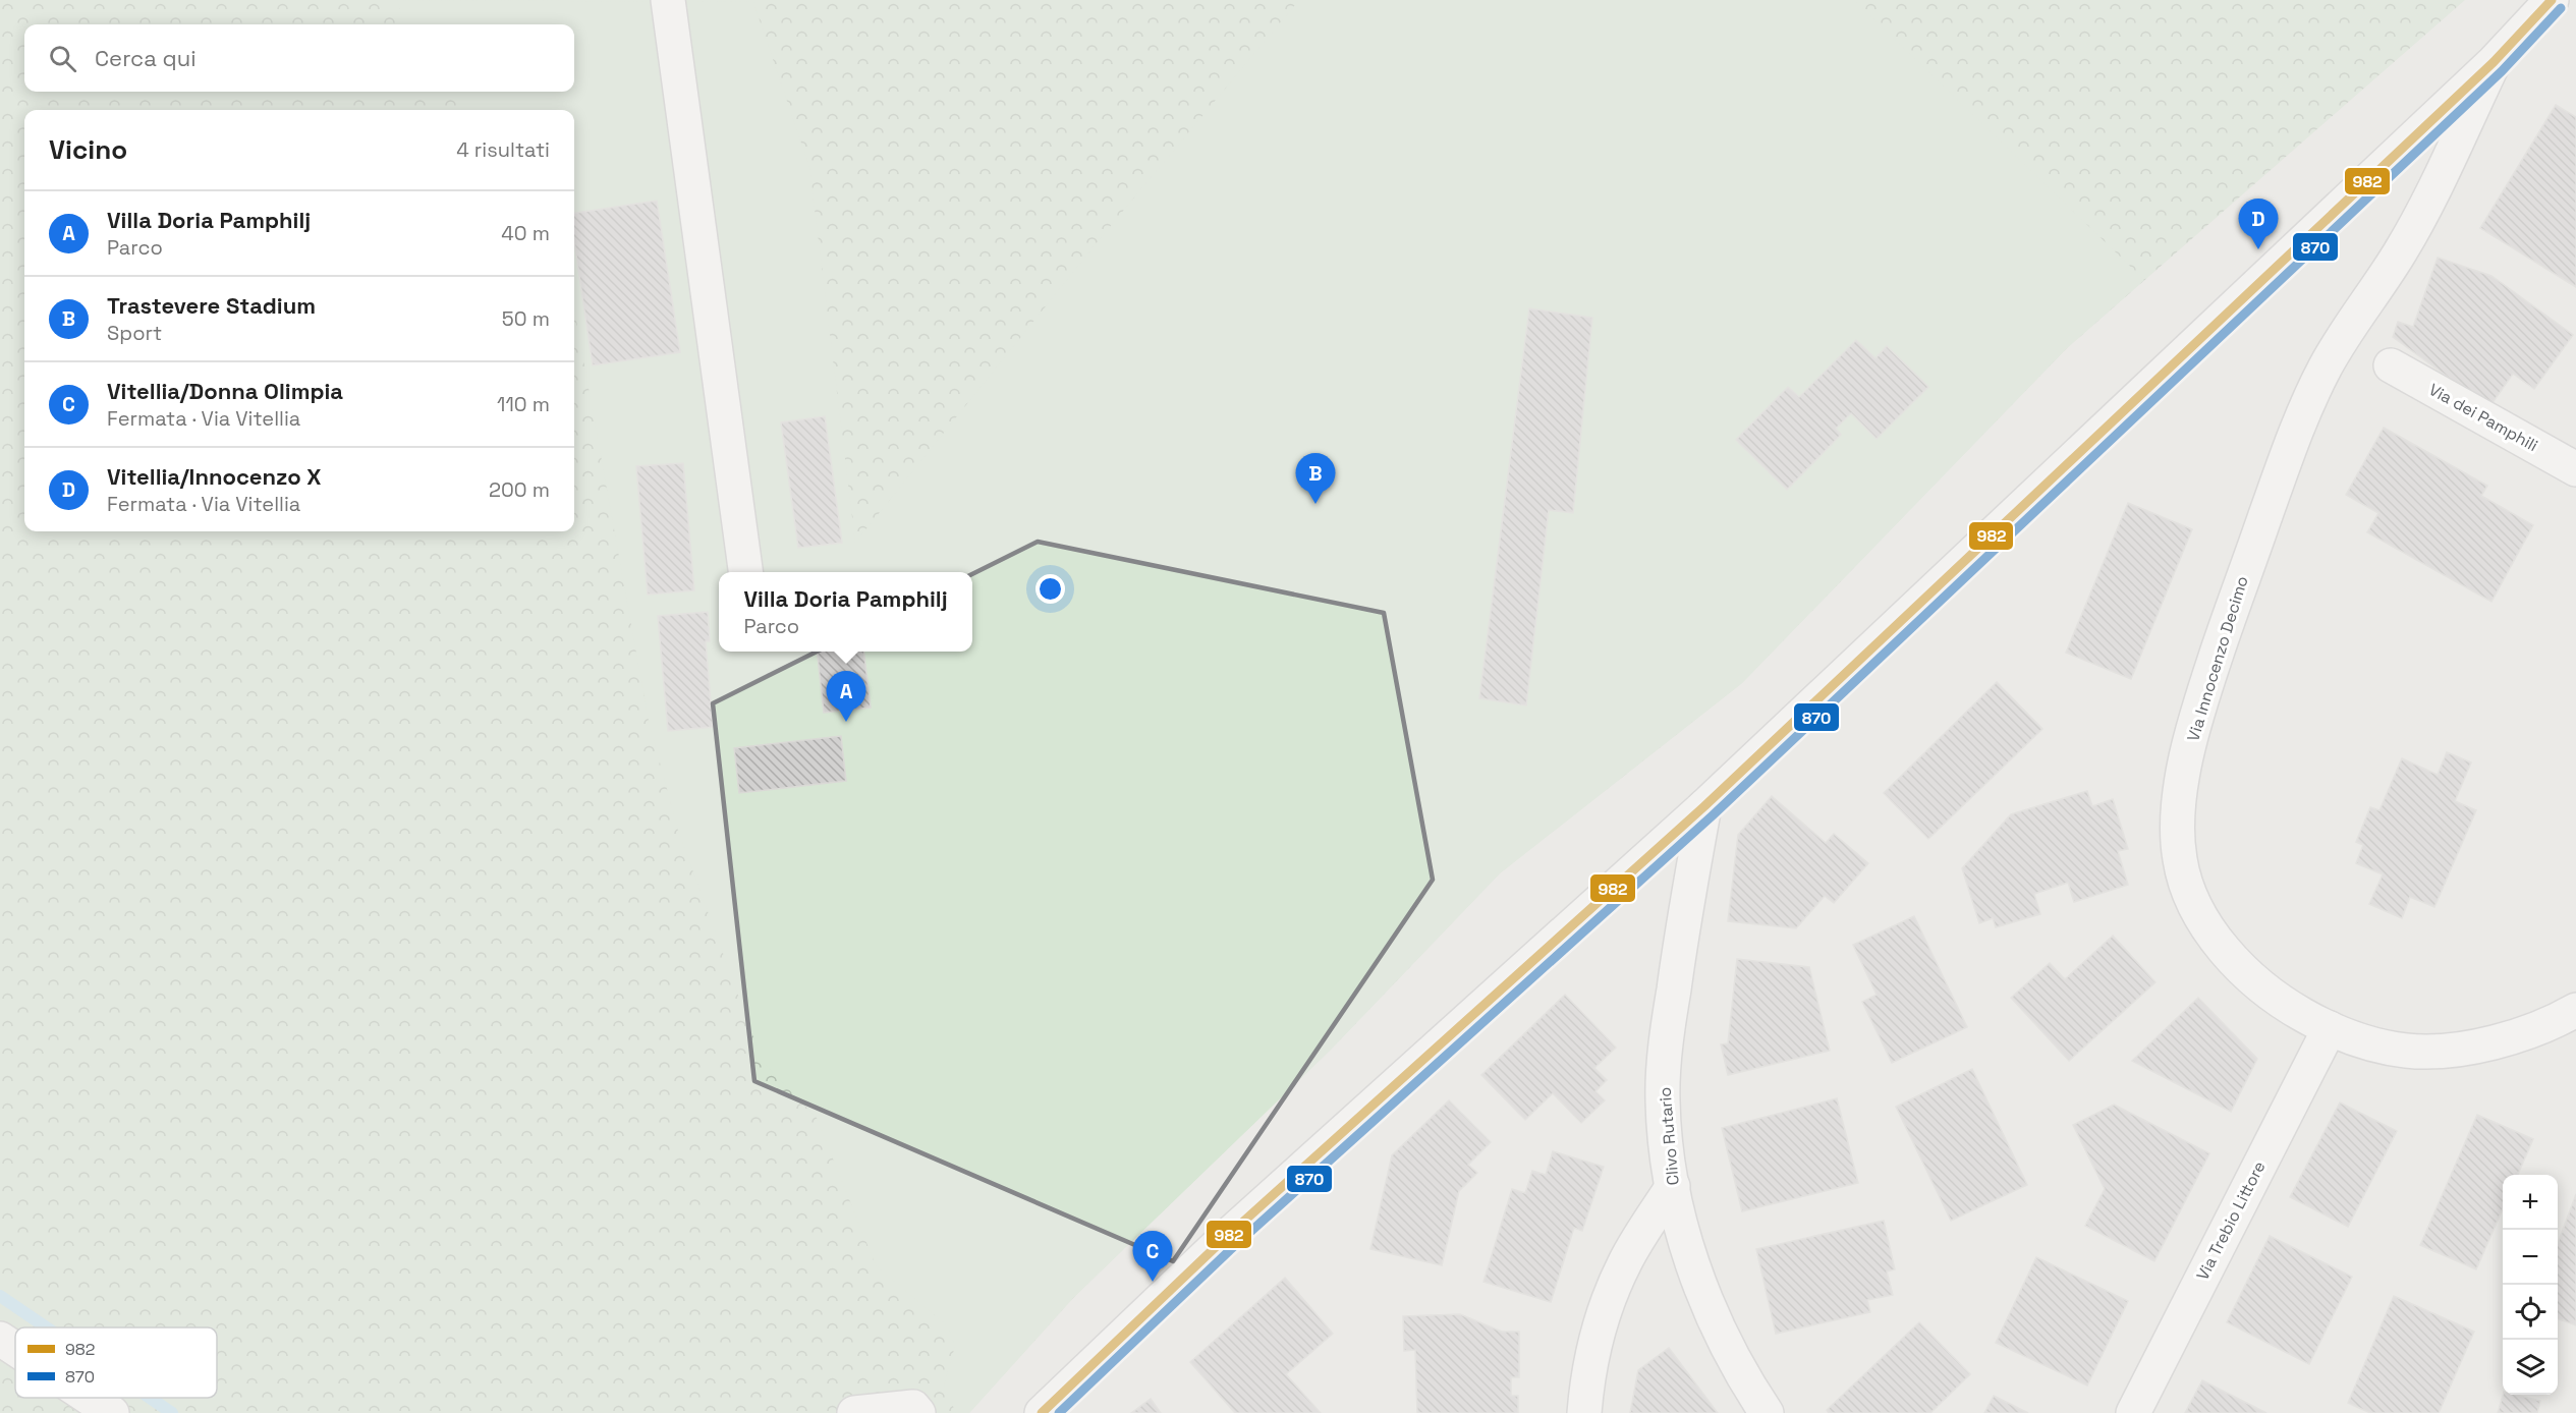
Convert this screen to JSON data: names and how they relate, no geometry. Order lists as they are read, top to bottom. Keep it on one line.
{"streets":{"street":["Via dei Pamphili","Via Innocenzo Decimo","Clivo Rutario","Via Trebio Littore"]},"crossings":[["Via Innocenzo Decimo","Via Trebio Littore"]],"lines":["transit line 982","transit line 870"],"legend":["982","870"],"page":{"search":"Cerca qui","heading":["Vicino","4 risultati"],"list":[{"mark":"A","name":"Villa Doria Pamphilj","note":"Parco","value":"40 m"},{"mark":"B","name":"Trastevere Stadium","note":"Sport","value":"50 m"},{"mark":"C","name":"Vitellia/Donna Olimpia","note":"Fermata · Via Vitellia","value":"110 m"},{"mark":"D","name":"Vitellia/Innocenzo X","note":"Fermata · Via Vitellia","value":"200 m"}],"pins":["D","B","A","C"],"popup":["Villa Doria Pamphilj","Parco"],"map_buttons":["+","−"]}}
